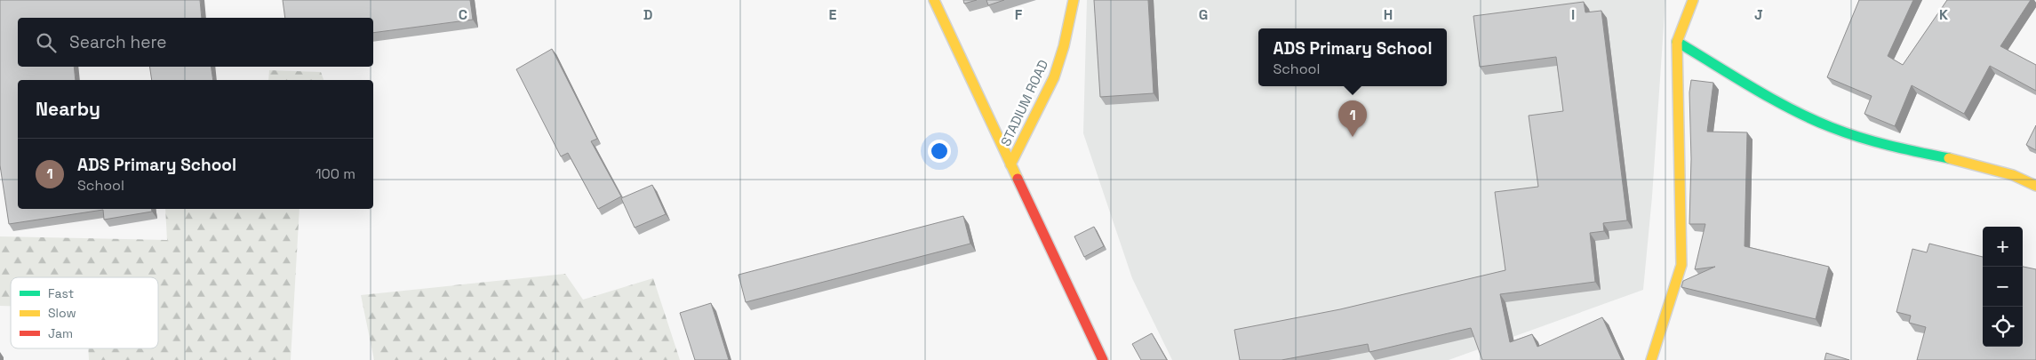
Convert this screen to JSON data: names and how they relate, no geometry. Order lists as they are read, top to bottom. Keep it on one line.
{"streets":{"street":["STADIUM ROAD"]},"legend":["Fast","Slow","Jam"],"page":{"search":"Search here","popup":["ADS Primary School","School"],"heading":"Nearby","pins":"1","list":[{"mark":"1","name":"ADS Primary School","note":"School","value":"100 m"}],"map_buttons":["+","−"]},"grid":{"columns":["C","D","E","F","G","H","I","J","K"]}}
